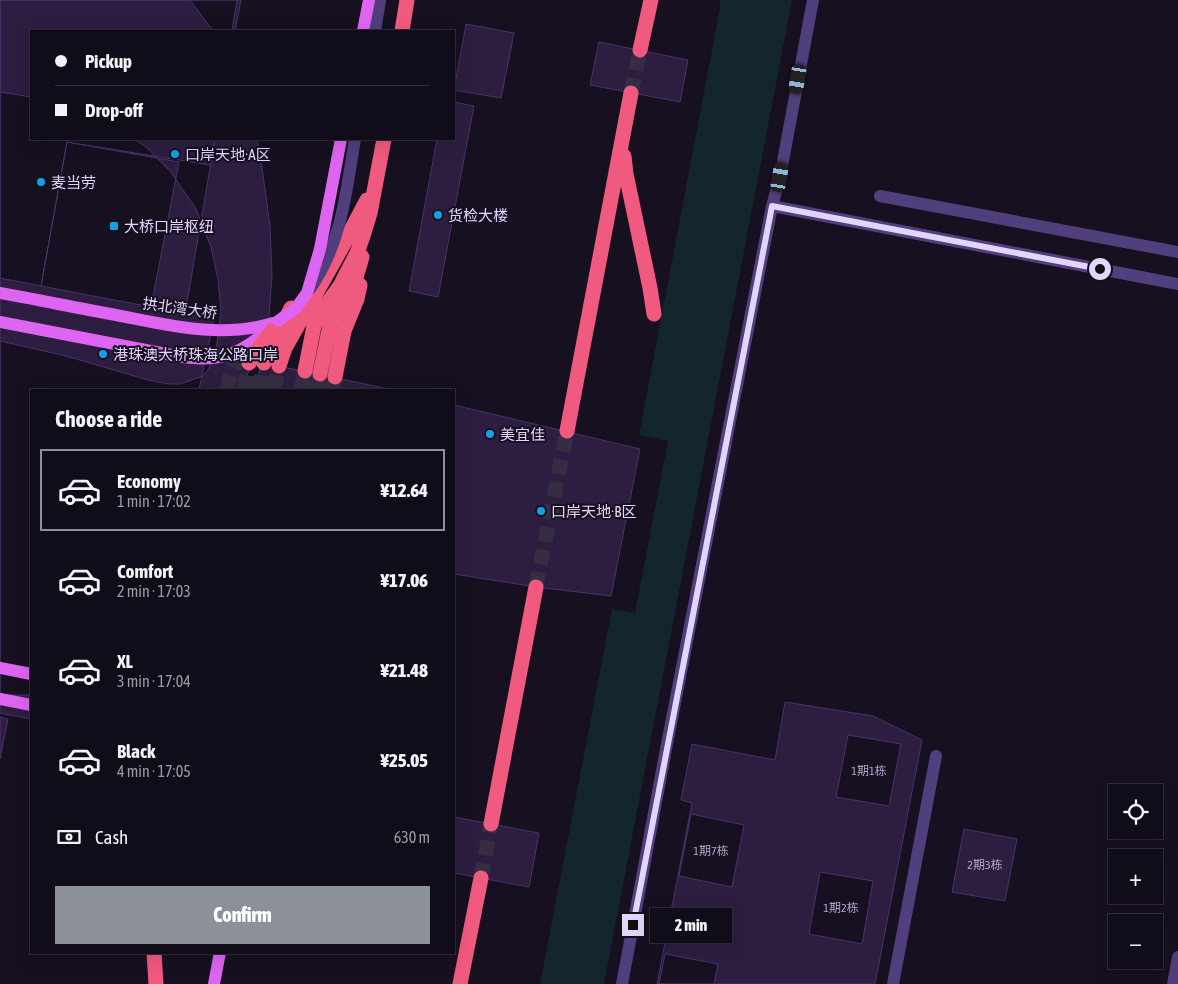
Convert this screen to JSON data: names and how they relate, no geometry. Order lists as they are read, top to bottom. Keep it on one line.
{"streets":{"main road":["拱北湾大桥"]},"places":{"other":["口岸天地·A区","麦当劳","货检大楼","港珠澳大桥珠海公路口岸","美宜佳","口岸天地·B区"],"transit":["大桥口岸枢纽"]},"house_numbers":["1期1栋","1期7栋","2期3栋","1期2栋"],"page":{"banner":["Pickup","Drop-off"],"heading":"Choose a ride","list":[{"name":"Economy","note":"1 min · 17:02","value":"¥12.64"},{"name":"Comfort","note":"2 min · 17:03","value":"¥17.06"},{"name":"XL","note":"3 min · 17:04","value":"¥21.48"},{"name":"Black","note":"4 min · 17:05","value":"¥25.05"}],"map_buttons":["+","−"],"pay":["Cash","630 m"],"buttons":"Confirm","bubble":"2 min"}}
